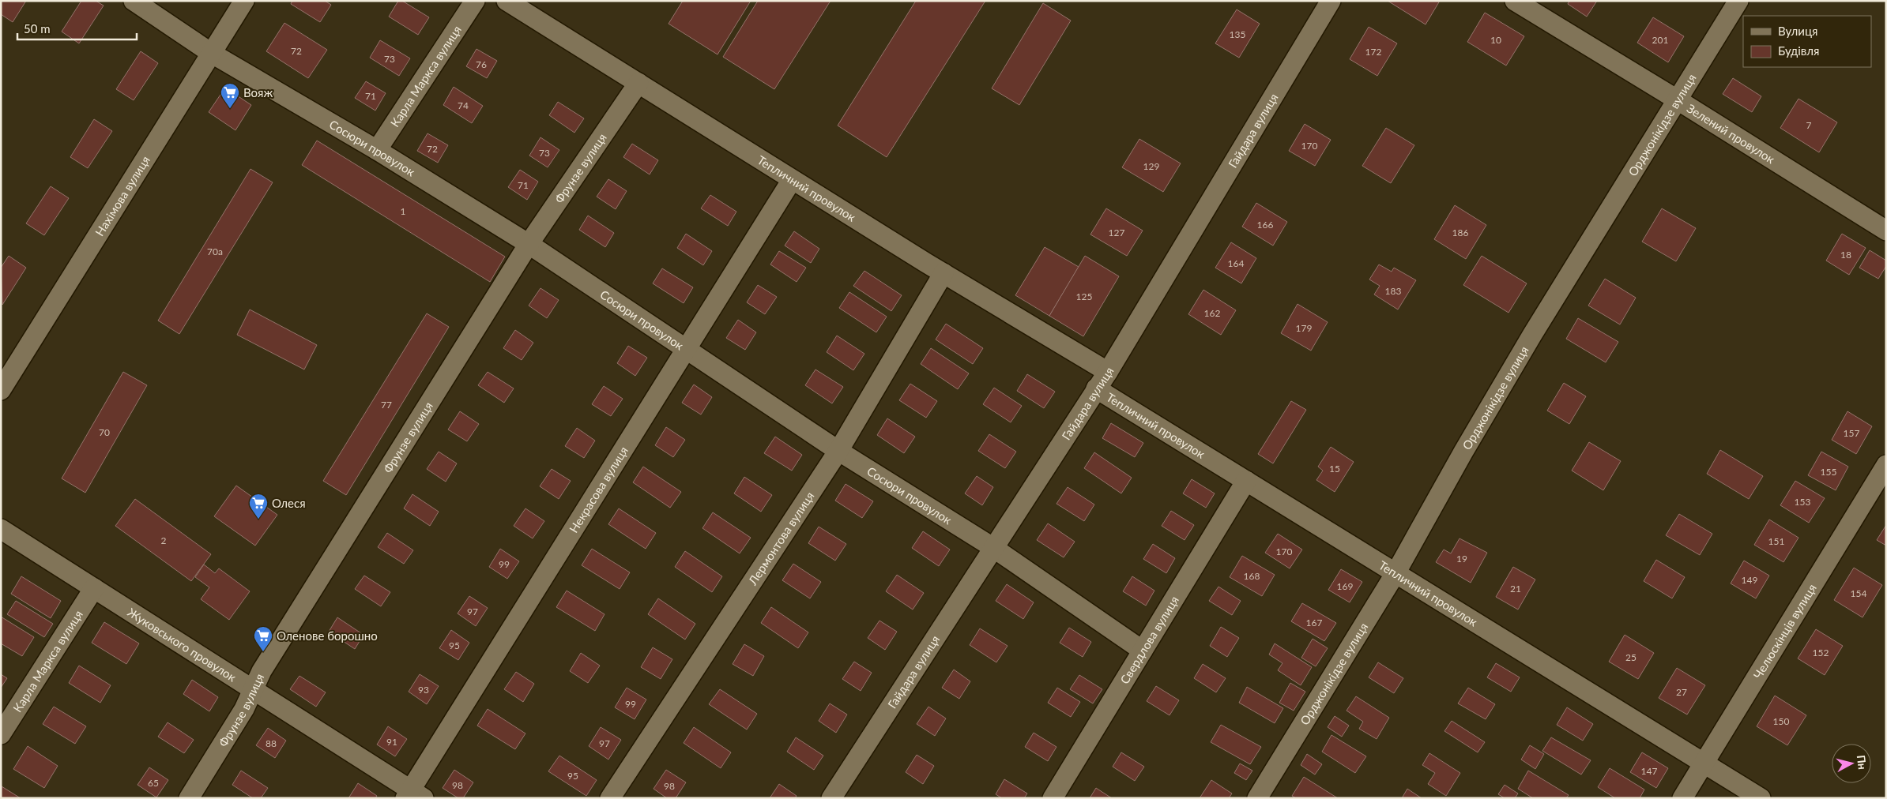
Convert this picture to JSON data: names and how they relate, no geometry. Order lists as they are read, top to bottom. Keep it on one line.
{"streets":{"street":["Карла Маркса вулиця","Орджонікідзе вулиця","Гайдара вулиця","Зелений провулок","Сосюри провулок","Фрунзе вулиця","Тепличний провулок","Нахімова вулиця","Некрасова вулиця","Лермонтова вулиця","Челюскінців вулиця","Свердлова вулиця","Жуковського провулок"]},"crossings":[["Карла Маркса вулиця","Сосюри провулок"],["Карла Маркса вулиця","Жуковського провулок"],["Орджонікідзе вулиця","Зелений провулок"],["Орджонікідзе вулиця","Тепличний провулок"],["Гайдара вулиця","Сосюри провулок"],["Гайдара вулиця","Тепличний провулок"],["Сосюри провулок","Фрунзе вулиця"],["Сосюри провулок","Нахімова вулиця"],["Сосюри провулок","Некрасова вулиця"],["Сосюри провулок","Лермонтова вулиця"],["Сосюри провулок","Свердлова вулиця"],["Фрунзе вулиця","Тепличний провулок"],["Фрунзе вулиця","Жуковського провулок"],["Тепличний провулок","Некрасова вулиця"],["Тепличний провулок","Лермонтова вулиця"],["Тепличний провулок","Челюскінців вулиця"],["Тепличний провулок","Свердлова вулиця"],["Некрасова вулиця","Жуковського провулок"]],"places":{"supermarket":["Вояж","Олеся","Оленове борошно"]},"house_numbers":["135","10","201","72","172","73","76","71","74","7","170","72","73","129","71","1","166","127","186","70а","18","164","183","125","162","179","77","70","157","15","155","153","2","151","170","19","99","168","149","169","21","154","97","167","95","152","25","93","27","99","150","91","88","97","147","95","65","98","98"],"legend":["Вулиця","Будівля"],"scale_bar":"50 m","north":"right"}
